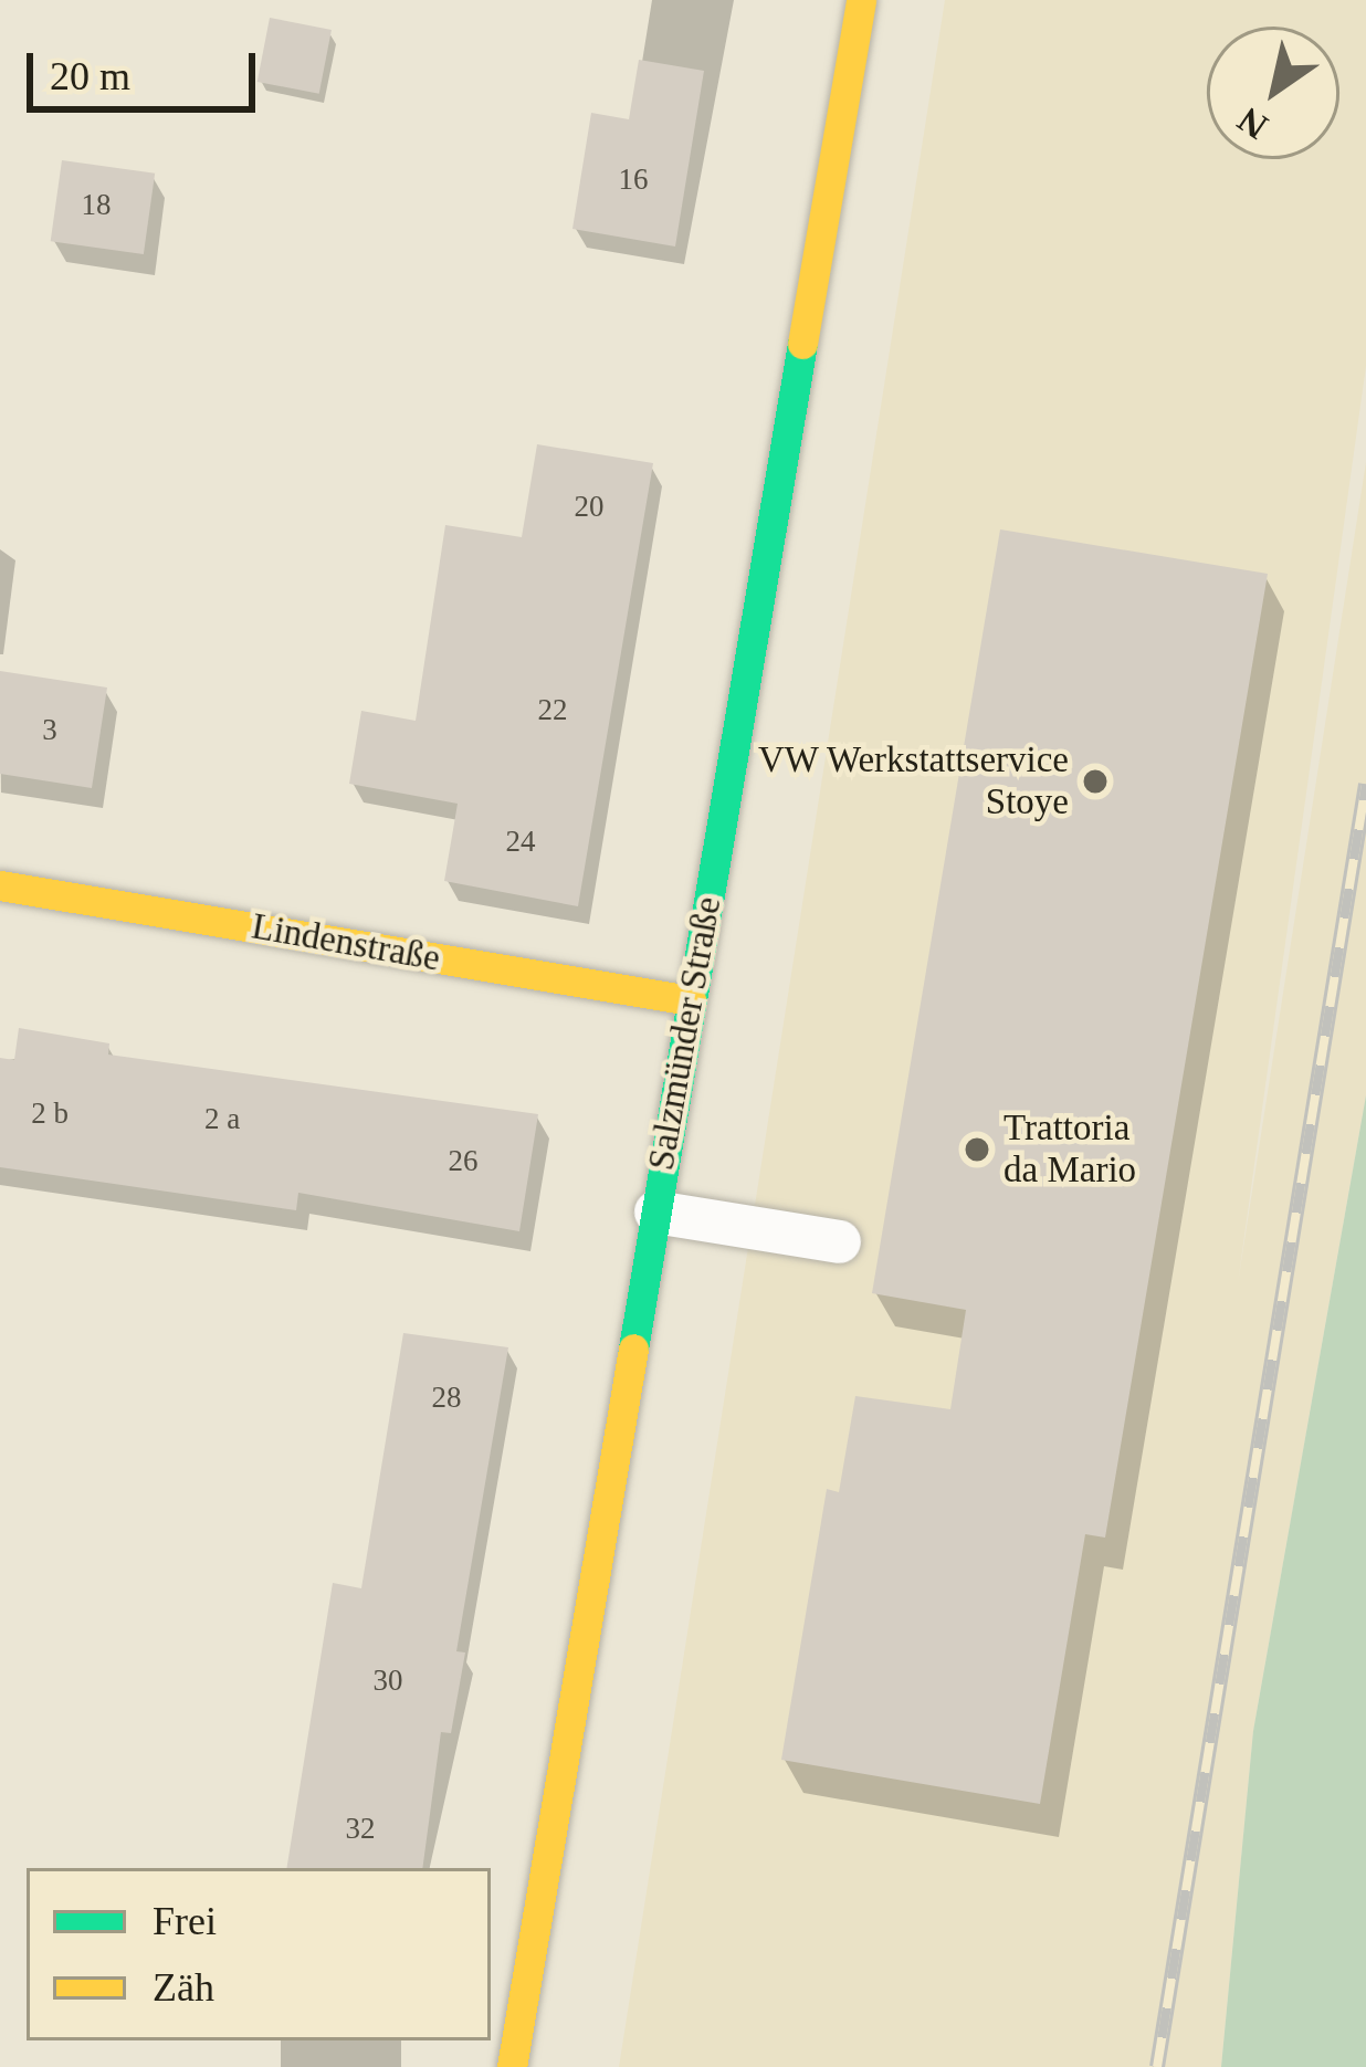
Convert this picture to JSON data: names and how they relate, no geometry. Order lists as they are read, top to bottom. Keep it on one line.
{"streets":{"main road":["Lindenstraße","Salzmünder Straße"]},"crossings":[["Lindenstraße","Salzmünder Straße"]],"places":["VW Werkstattservice Stoye","Trattoria da Mario"],"house_numbers":["16","18","20","22","3","24","2 b","2 a","26","28","30","32"],"legend":["Frei","Zäh"],"scale_bar":"20 m","north":"bottom left"}
